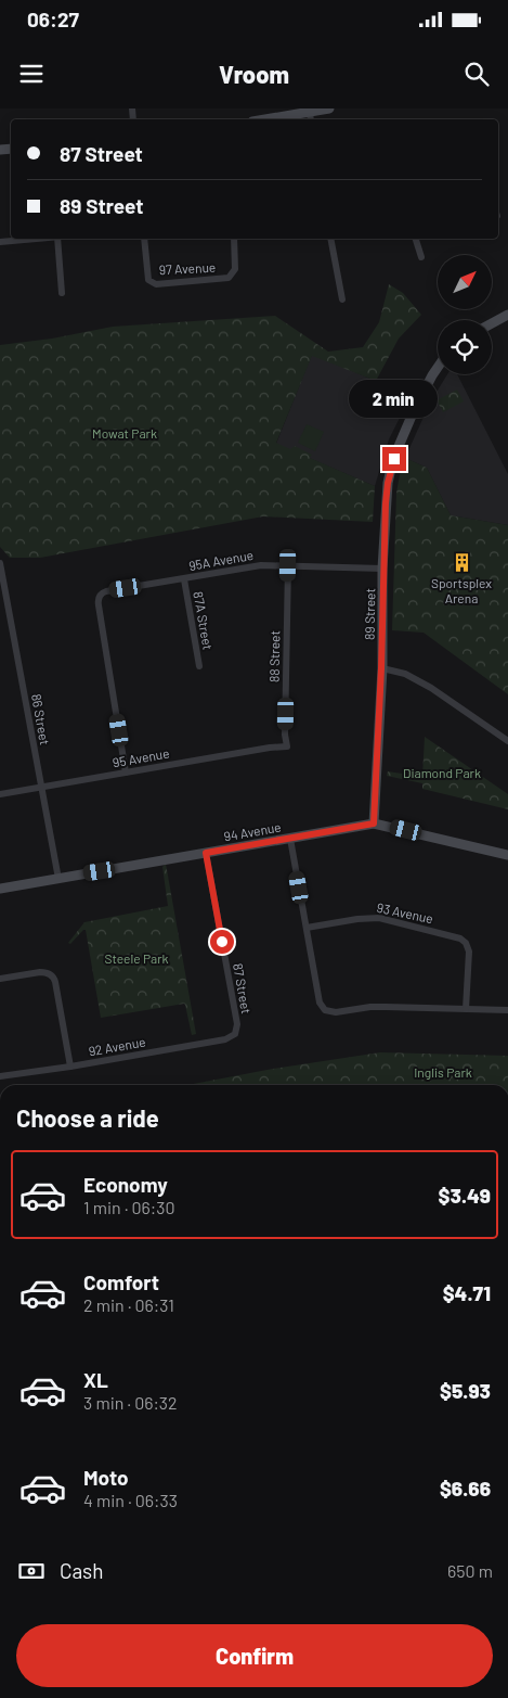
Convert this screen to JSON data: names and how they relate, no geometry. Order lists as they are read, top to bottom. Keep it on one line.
{"streets":{"street":["97 Avenue","95A Avenue","89 Street","87A Street","88 Street","86 Street","95 Avenue","94 Avenue","93 Avenue","87 Street","92 Avenue"]},"crossings":[["95A Avenue","89 Street"],["95A Avenue","87A Street"],["95A Avenue","88 Street"],["95A Avenue","95 Avenue"],["89 Street","94 Avenue"],["88 Street","95 Avenue"],["86 Street","95 Avenue"],["86 Street","94 Avenue"],["94 Avenue","87 Street"],["87 Street","92 Avenue"]],"parks":["Mowat Park","Diamond Park","Steele Park","Inglis Park"],"places":{"building":["Sportsplex Arena"]},"north":"top right","page":{"status":"06:27","header":"Vroom","banner":["87 Street","89 Street"],"bubble":"2 min","heading":"Choose a ride","list":[{"name":"Economy","note":"1 min · 06:30","value":"$3.49"},{"name":"Comfort","note":"2 min · 06:31","value":"$4.71"},{"name":"XL","note":"3 min · 06:32","value":"$5.93"},{"name":"Moto","note":"4 min · 06:33","value":"$6.66"}],"pay":["Cash","650 m"],"buttons":"Confirm"}}
